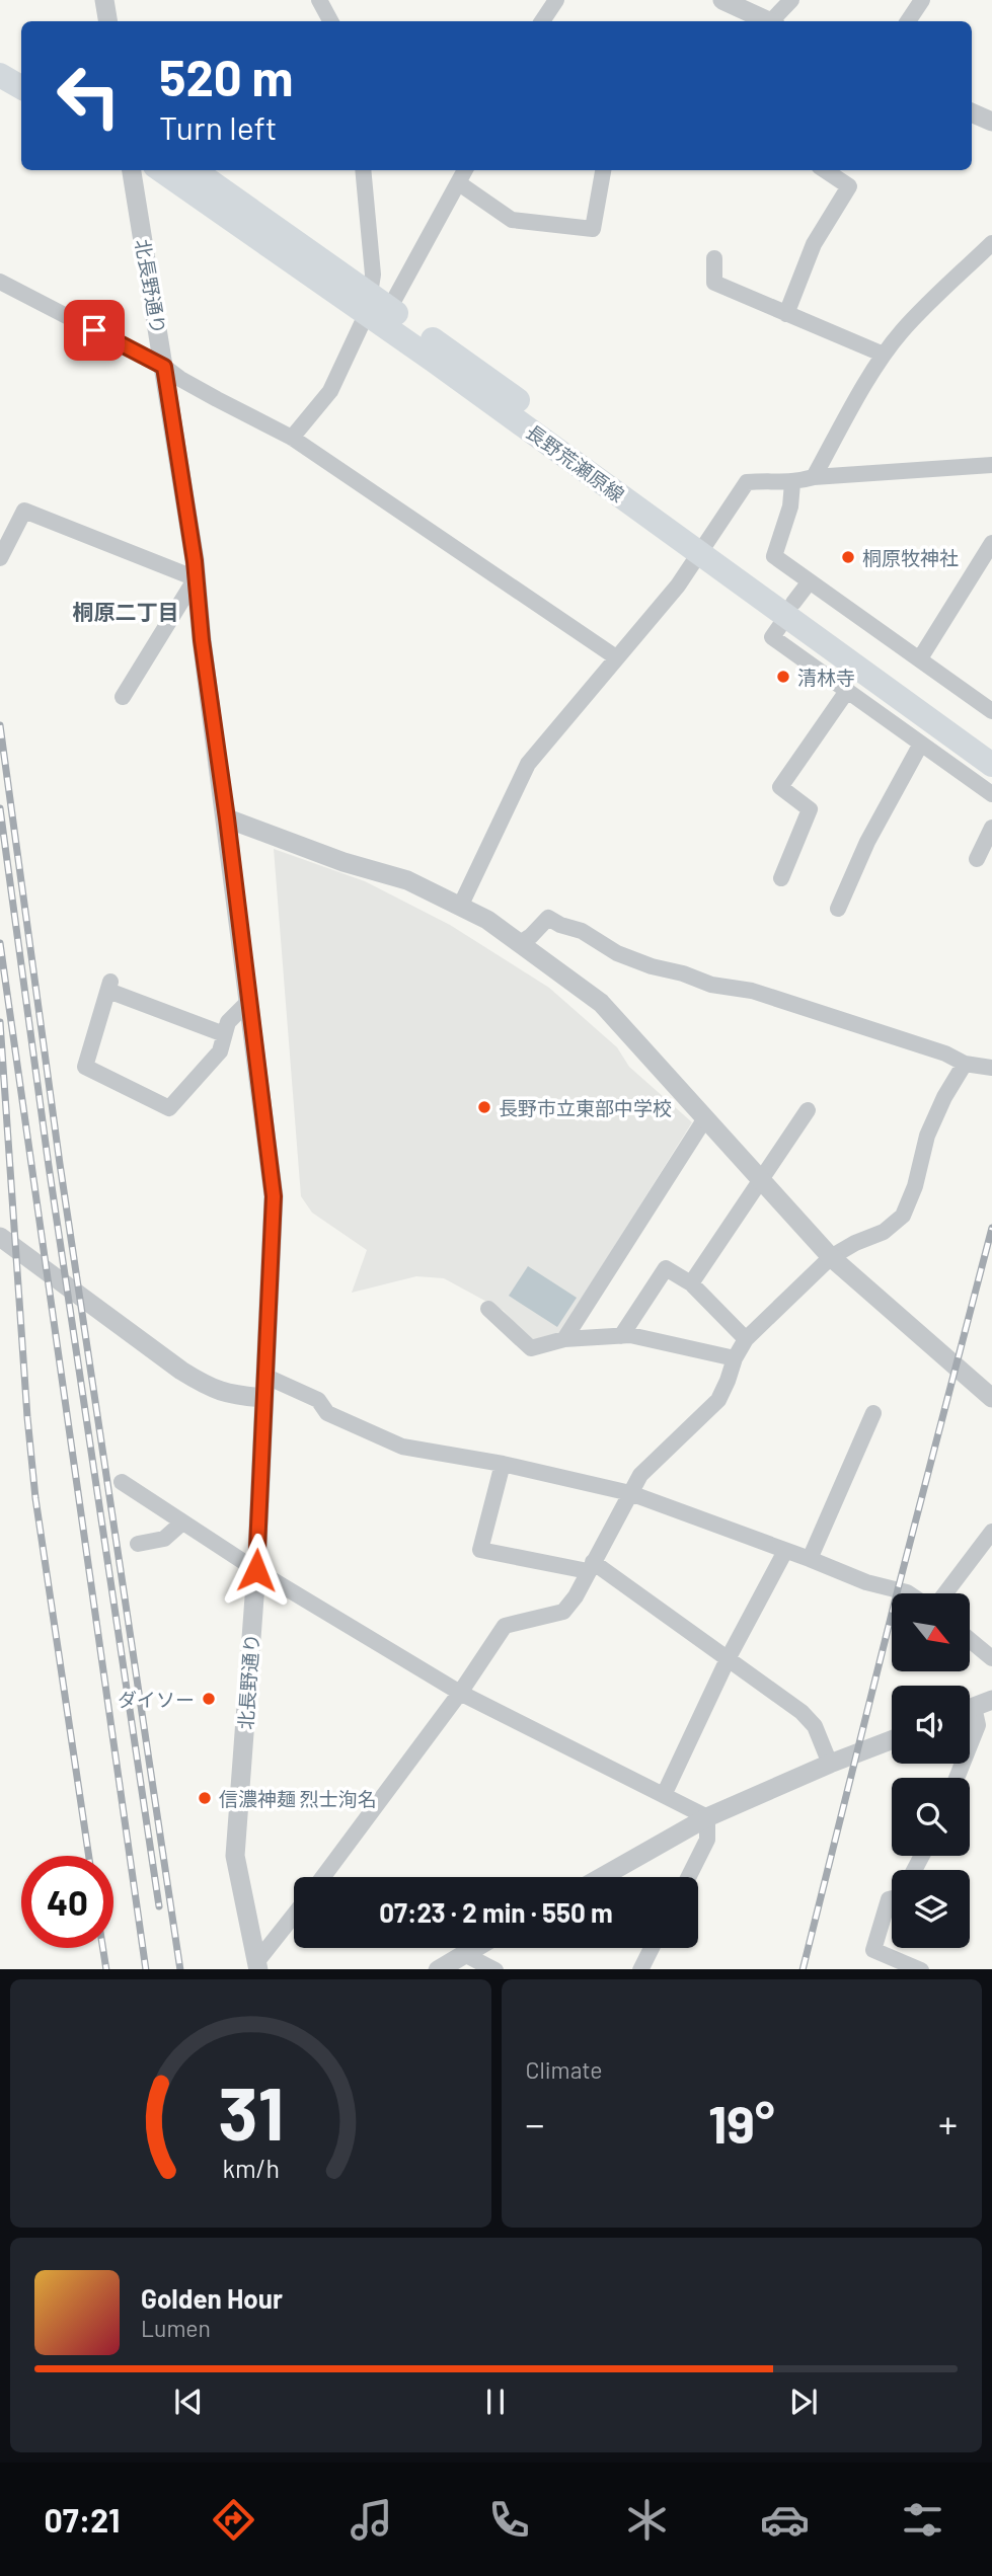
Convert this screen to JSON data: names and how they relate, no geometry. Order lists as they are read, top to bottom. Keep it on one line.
{"streets":{"main road":["長野荒瀬原線"],"street":["北長野通り"]},"districts":["桐原二丁目"],"places":["桐原牧神社","清林寺","長野市立東部中学校","ダイソー","信濃神麺 烈士洵名"],"north":"bottom right","page":{"turn":["520 m","Turn left"],"limit":"40","trip":"07:23 · 2 min · 550 m","tile":"Climate","heat":["−","19°","+"],"song":["Golden Hour","Lumen"],"tabs":"07:21","gauge":["31","km/h"]}}
